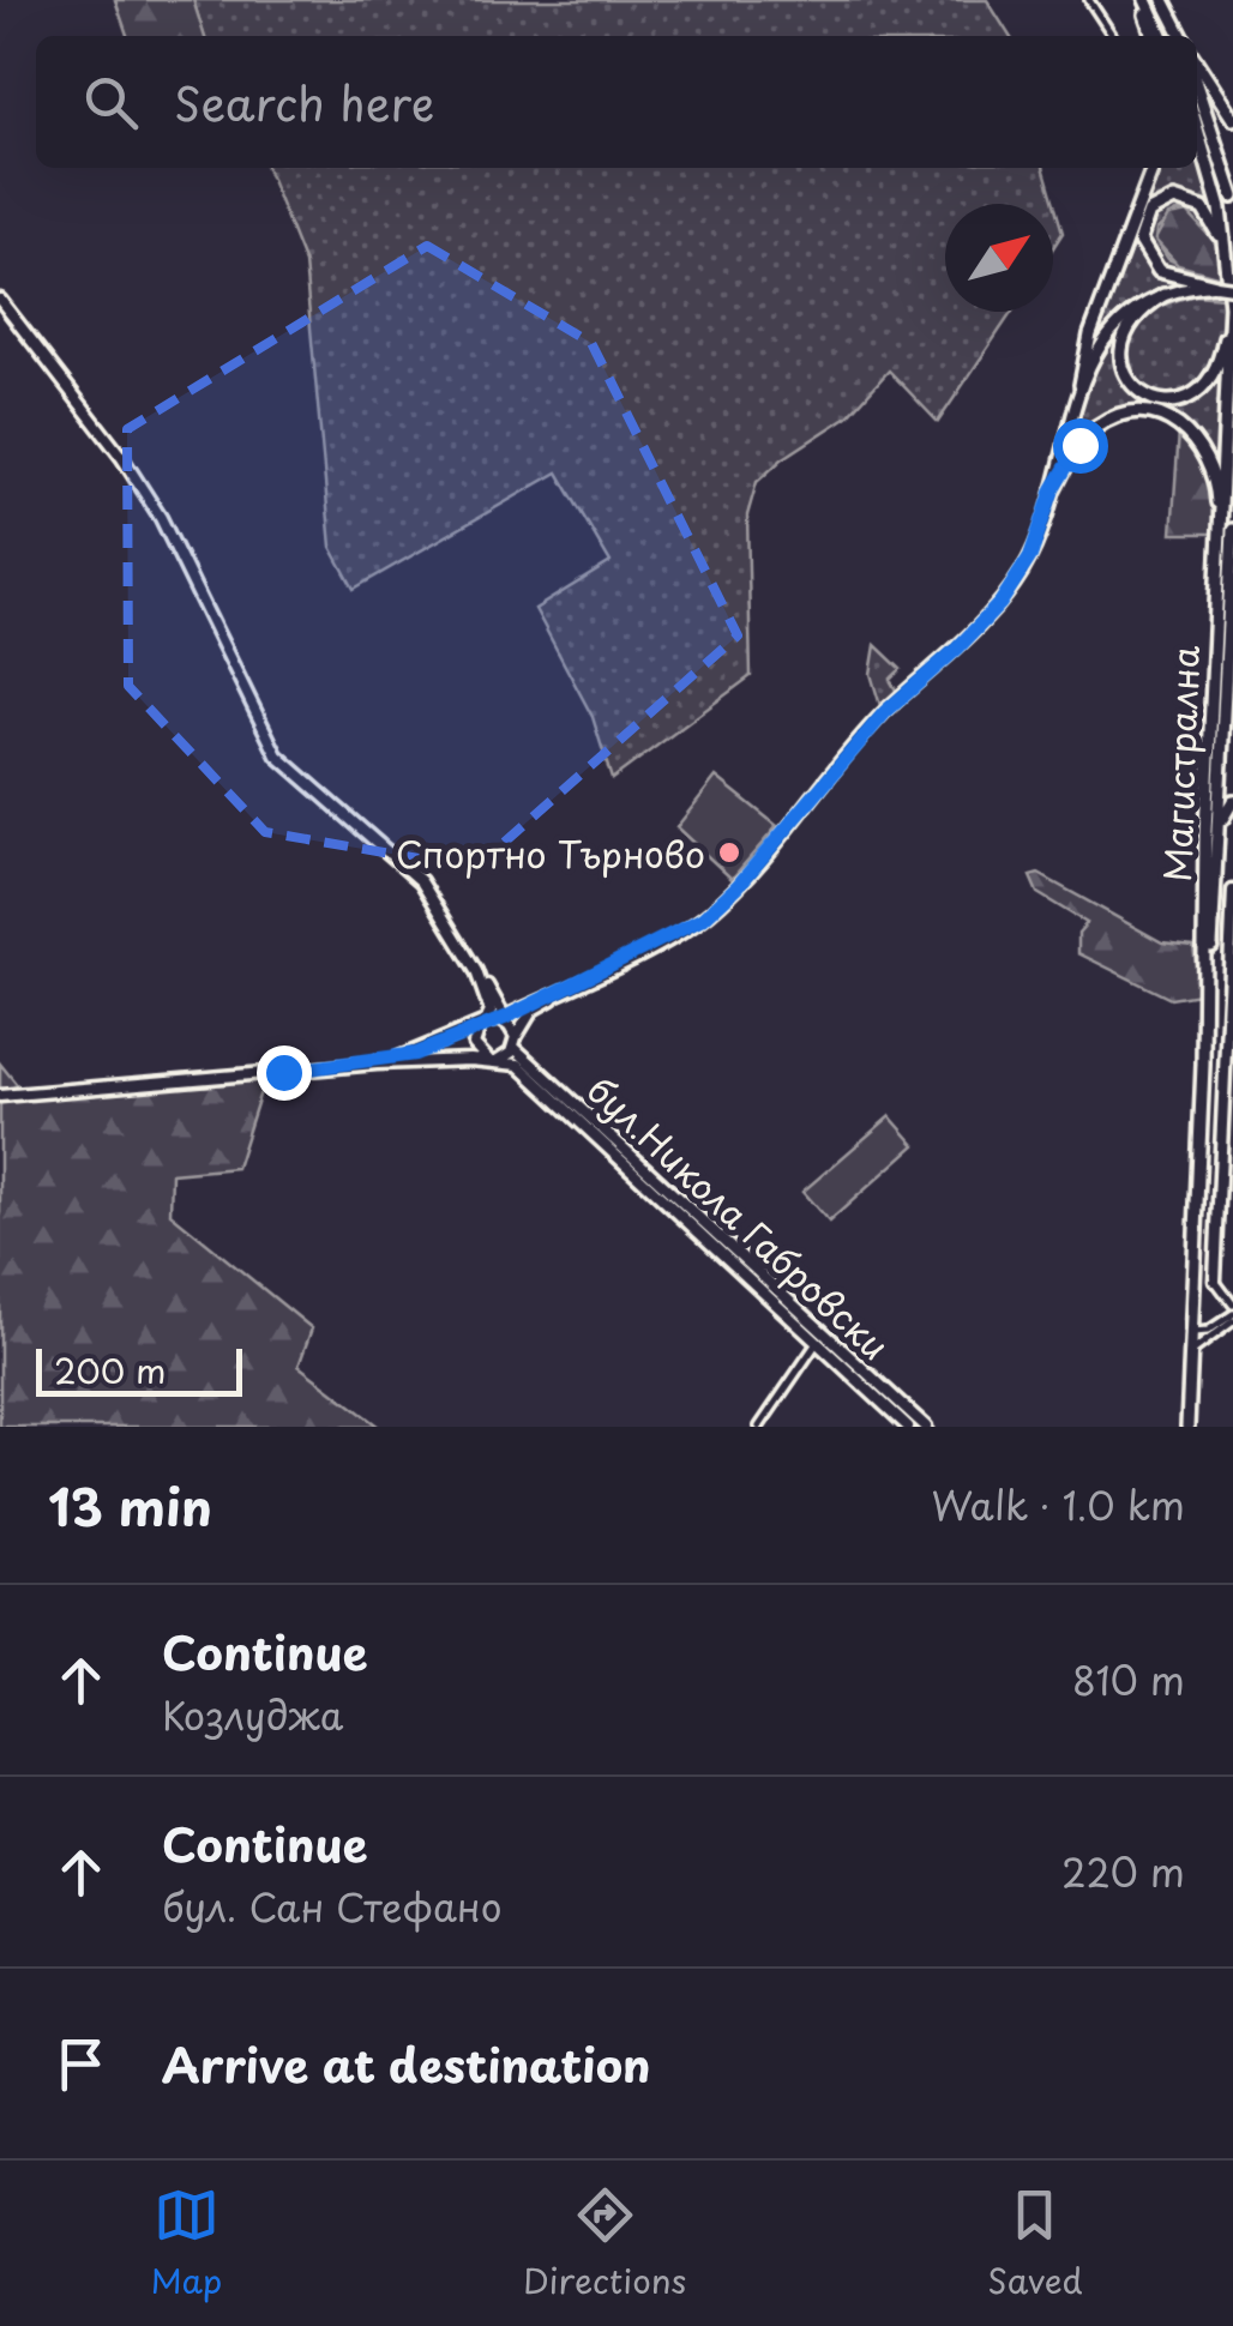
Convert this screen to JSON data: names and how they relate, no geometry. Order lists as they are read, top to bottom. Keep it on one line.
{"streets":{"main road":["Магистрална"],"street":["бул.Никола Габровски"]},"places":["Спортно Търново"],"scale_bar":"200 m","north":"top right","page":{"search":"Search here","scale":"200 m","heading":["13 min","Walk · 1.0 km"],"list":[["Continue","Козлуджа","810 m"],["Continue","бул. Сан Стефано","220 m"],"Arrive at destination"],"nav":["Map","Directions","Saved"]}}
